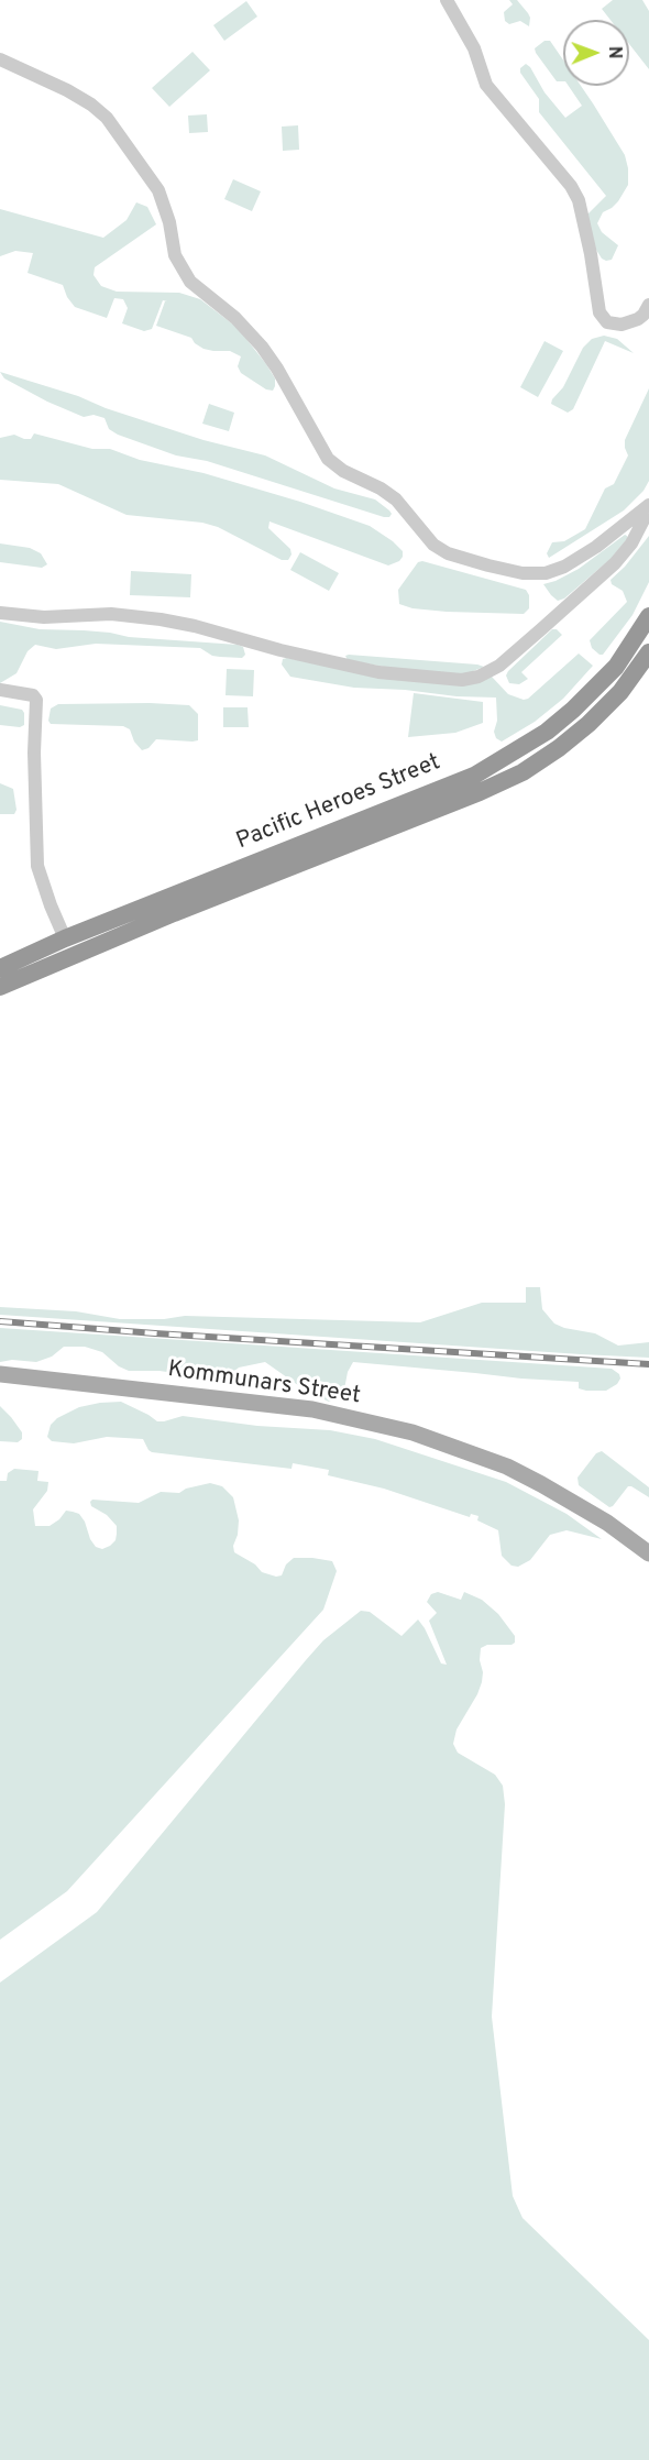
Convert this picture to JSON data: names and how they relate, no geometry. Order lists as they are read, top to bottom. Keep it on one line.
{"streets":{"highway":["Pacific Heroes Street"],"main road":["Kommunars Street"]},"north":"right"}
